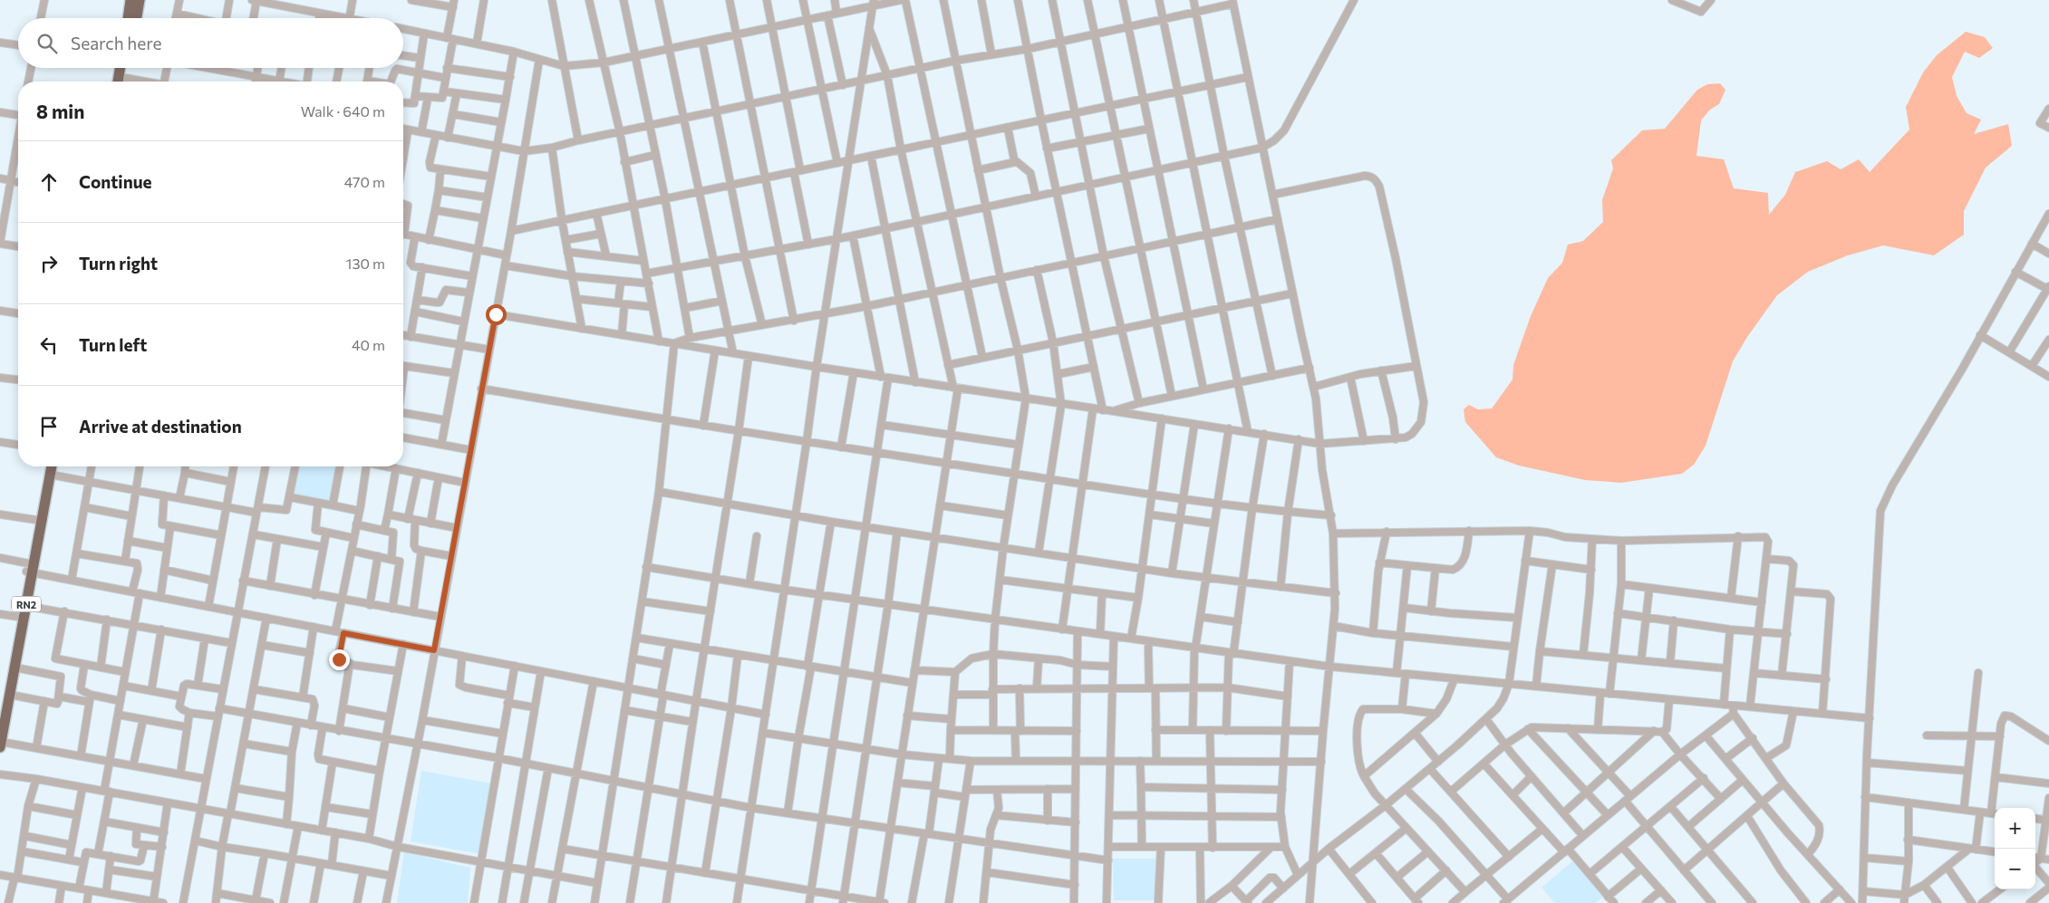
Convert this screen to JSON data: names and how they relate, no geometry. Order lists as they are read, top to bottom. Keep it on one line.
{"streets":{"highway":["RN2"]},"page":{"search":"Search here","heading":["8 min","Walk · 640 m"],"list":[["Continue","470 m"],["Turn right","130 m"],["Turn left","40 m"],"Arrive at destination"],"map_buttons":["+","−"]}}
